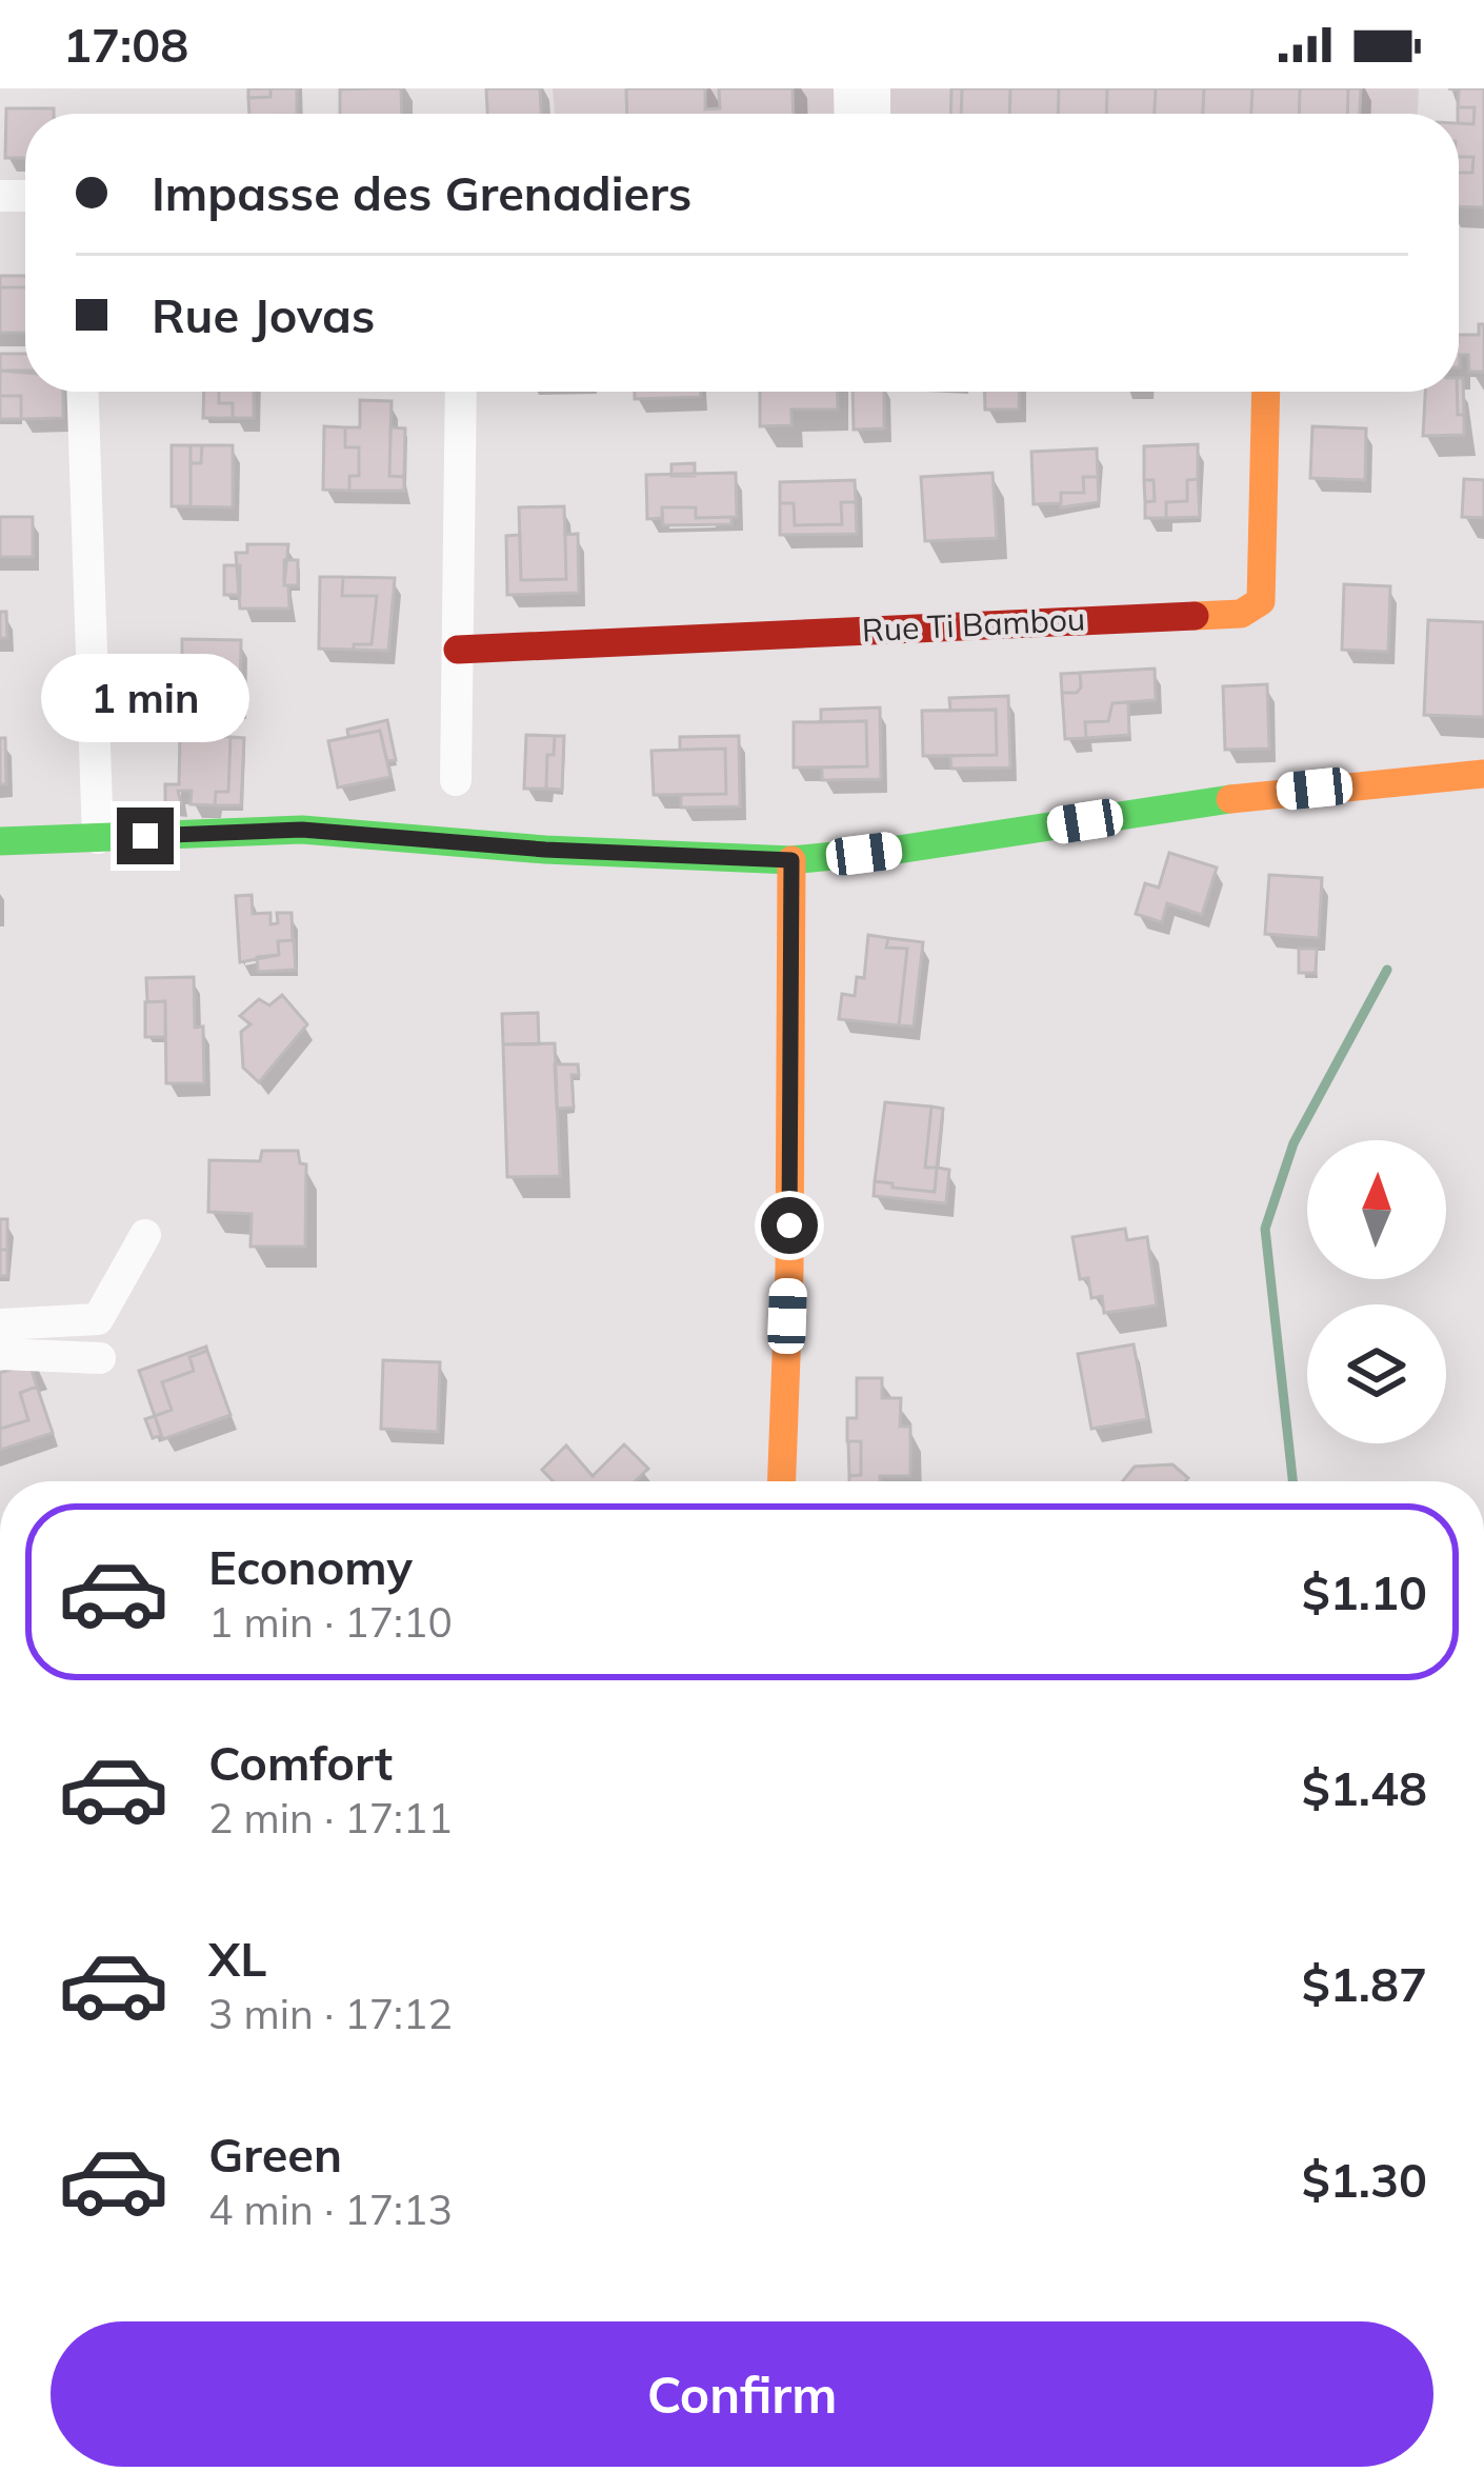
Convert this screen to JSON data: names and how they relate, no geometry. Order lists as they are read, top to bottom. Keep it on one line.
{"streets":{"street":["Rue Ti Bambou"]},"north":"top","page":{"status":"17:08","banner":["Impasse des Grenadiers","Rue Jovas"],"bubble":"1 min","list":[{"name":"Economy","note":"1 min · 17:10","value":"$1.10"},{"name":"Comfort","note":"2 min · 17:11","value":"$1.48"},{"name":"XL","note":"3 min · 17:12","value":"$1.87"},{"name":"Green","note":"4 min · 17:13","value":"$1.30"}],"buttons":"Confirm"}}
